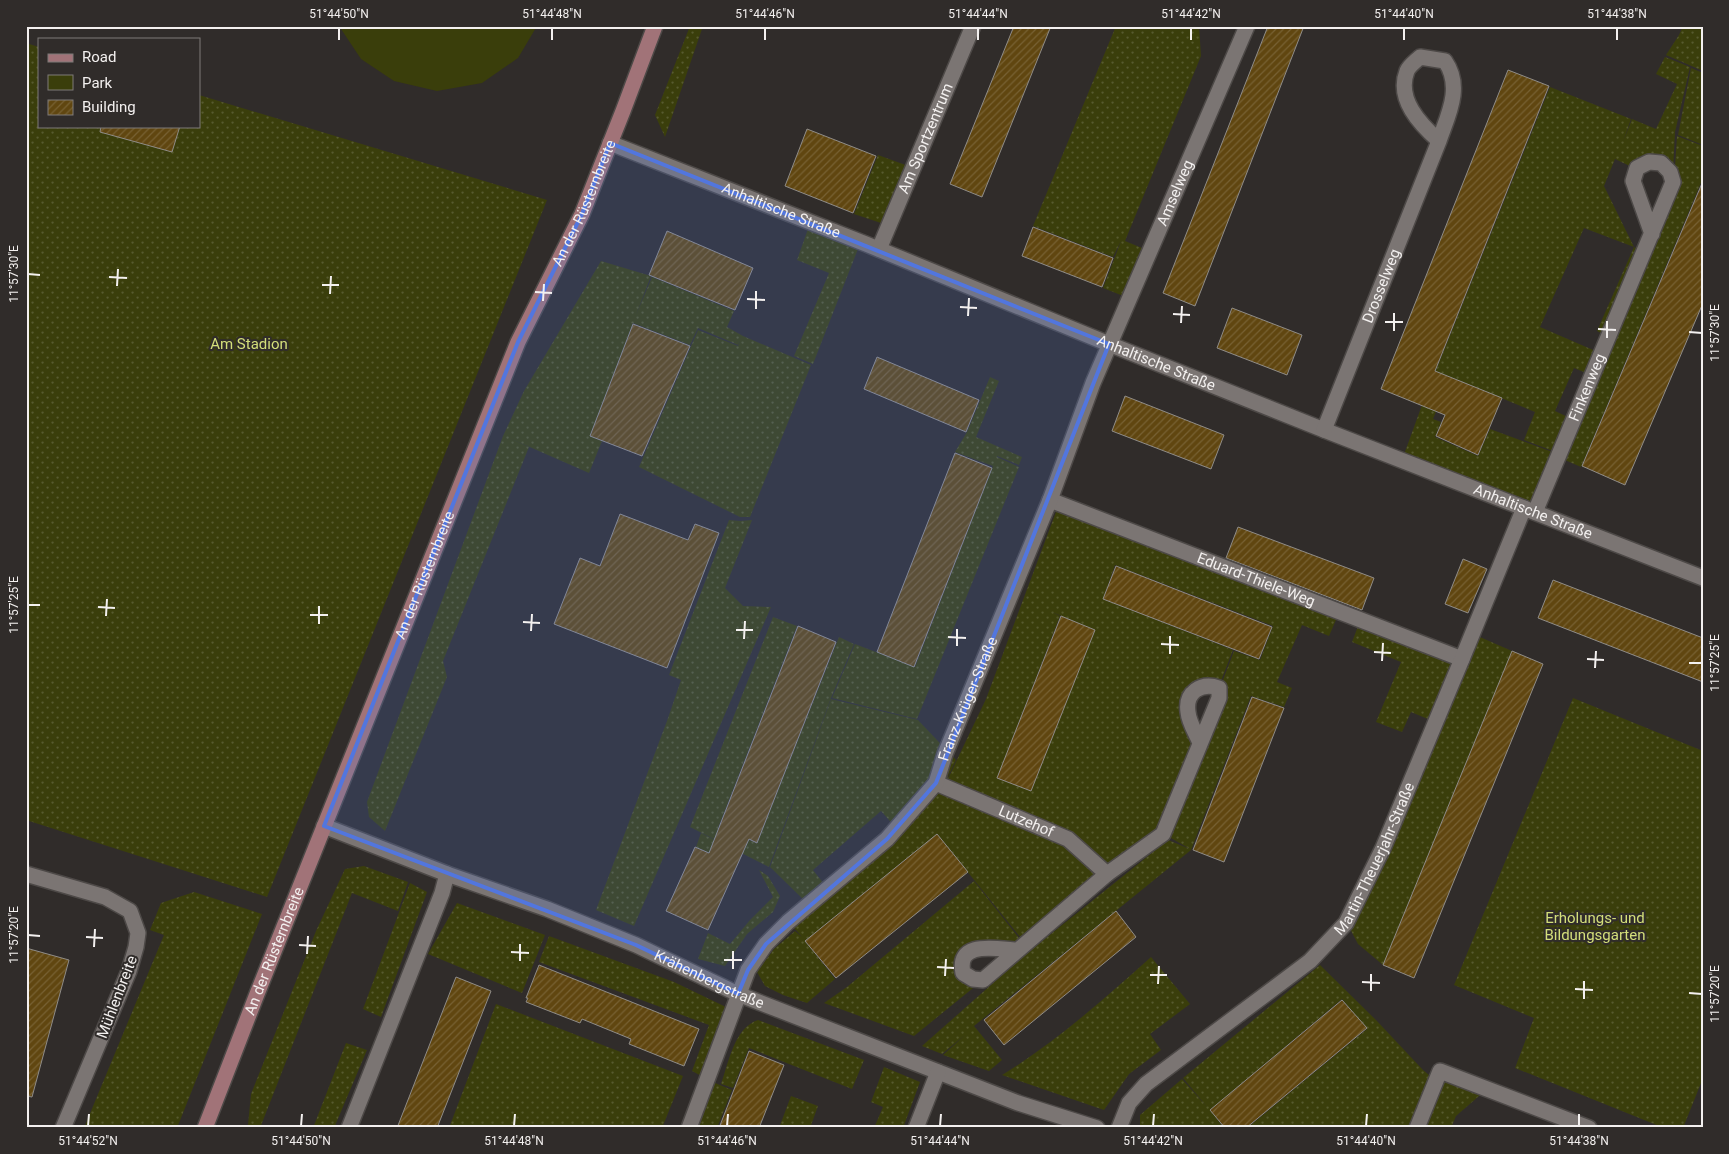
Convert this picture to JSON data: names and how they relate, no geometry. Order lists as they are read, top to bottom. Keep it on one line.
{"streets":{"main road":["An der Rüsternbreite"],"street":["Am Sportzentrum","Amselweg","Anhaltische Straße","Drosselweg","Finkenweg","Eduard-Thiele-Weg","Franz-Krüger-Straße","Lutzehof","Martin-Theuerjahr-Straße","Krähenbergstraße","Mühlenbreite"]},"crossings":[["Am Sportzentrum","Anhaltische Straße"],["Amselweg","Anhaltische Straße"],["Amselweg","Franz-Krüger-Straße"],["An der Rüsternbreite","Anhaltische Straße"],["An der Rüsternbreite","Krähenbergstraße"],["Anhaltische Straße","Drosselweg"],["Anhaltische Straße","Finkenweg"],["Anhaltische Straße","Franz-Krüger-Straße"],["Anhaltische Straße","Martin-Theuerjahr-Straße"],["Finkenweg","Martin-Theuerjahr-Straße"],["Eduard-Thiele-Weg","Franz-Krüger-Straße"],["Eduard-Thiele-Weg","Martin-Theuerjahr-Straße"],["Franz-Krüger-Straße","Lutzehof"],["Franz-Krüger-Straße","Krähenbergstraße"]],"parks":["Am Stadion","Erholungs- und Bildungsgarten"],"legend":["Road","Park","Building"],"coordinates":["51°44'50\"N","51°44'48\"N","51°44'46\"N","51°44'44\"N","51°44'42\"N","51°44'40\"N","51°44'38\"N","11°57'30\"E","11°57'25\"E","11°57'20\"E","51°44'52\"N"]}
